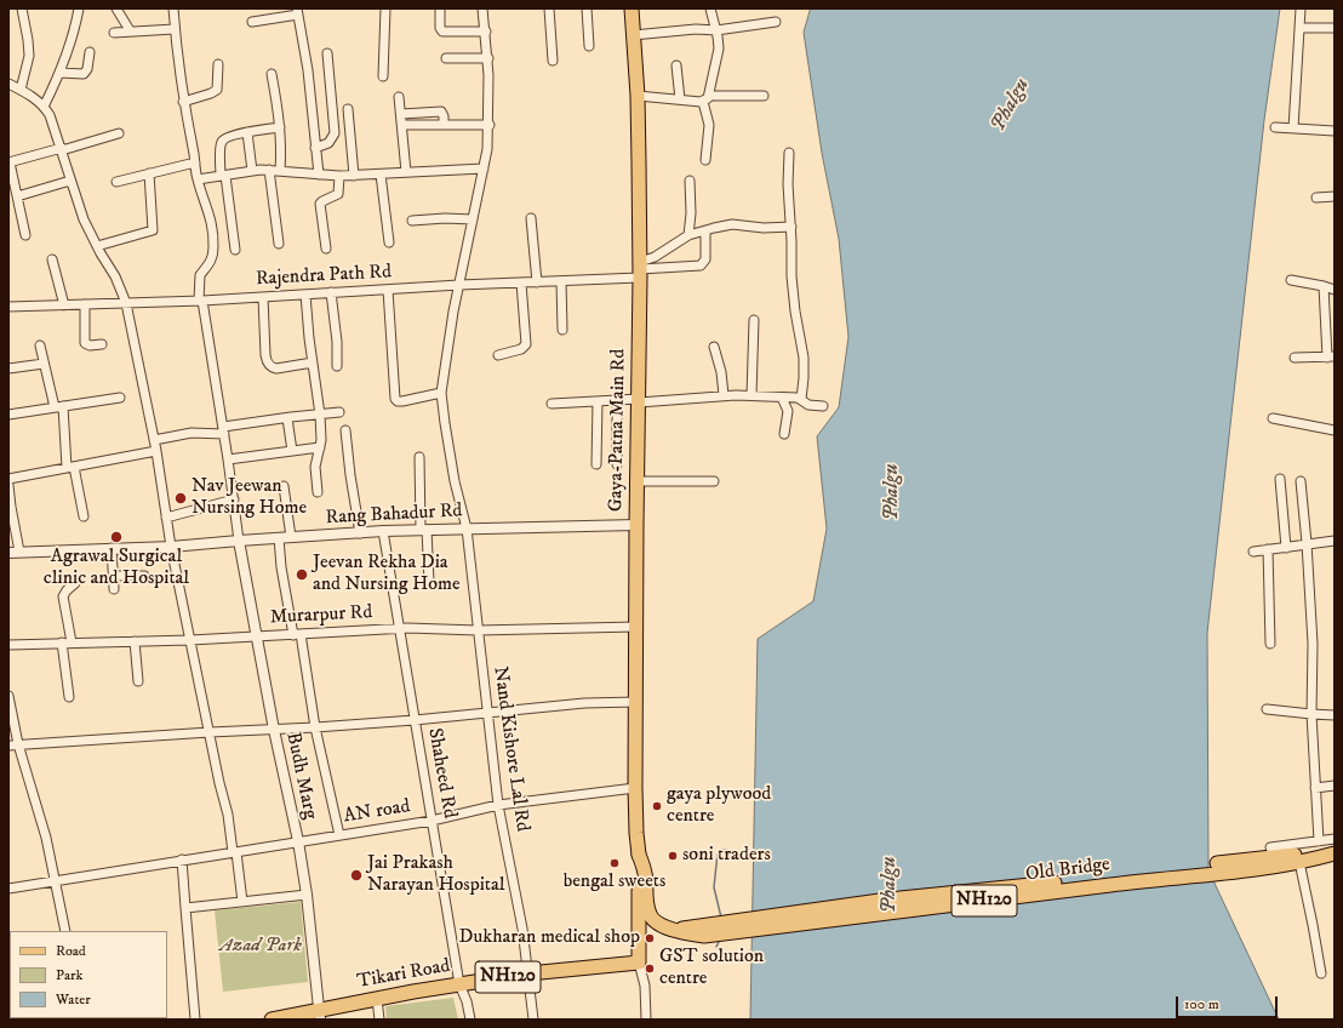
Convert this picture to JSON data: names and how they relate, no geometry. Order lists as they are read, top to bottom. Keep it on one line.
{"streets":{"main road":["Gaya-Patna Main Rd","Old Bridge","NH120","Tikari Road"],"street":["Rajendra Path Rd","Rang Bahadur Rd","Murarpur Rd","Nand Kishore Lal Rd","Shaheed Rd","Budh Marg","AN road"]},"crossings":[["Rajendra Path Rd","Gaya-Patna Main Rd"],["Rajendra Path Rd","Nand Kishore Lal Rd"],["Gaya-Patna Main Rd","Rang Bahadur Rd"],["Gaya-Patna Main Rd","Murarpur Rd"],["Gaya-Patna Main Rd","AN road"],["Gaya-Patna Main Rd","Old Bridge"],["Rang Bahadur Rd","Nand Kishore Lal Rd"],["Rang Bahadur Rd","Shaheed Rd"],["Rang Bahadur Rd","Budh Marg"],["Murarpur Rd","Nand Kishore Lal Rd"],["Murarpur Rd","Shaheed Rd"],["Murarpur Rd","Budh Marg"],["Nand Kishore Lal Rd","AN road"],["Nand Kishore Lal Rd","Tikari Road"],["Shaheed Rd","AN road"],["Shaheed Rd","Tikari Road"],["Budh Marg","AN road"],["Budh Marg","Tikari Road"],["Old Bridge","NH120"]],"water":["Phalgu"],"parks":["Azad Park"],"places":["Nav Jeewan Nursing Home","Agrawal Surgical clinic and Hospital","Jeevan Rekha Dia and Nursing Home","gaya plywood centre","soni traders","bengal sweets","Jai Prakash Narayan Hospital","Dukharan medical shop","GST solution centre"],"legend":["Road","Park","Water"],"scale_bar":"100 m"}
